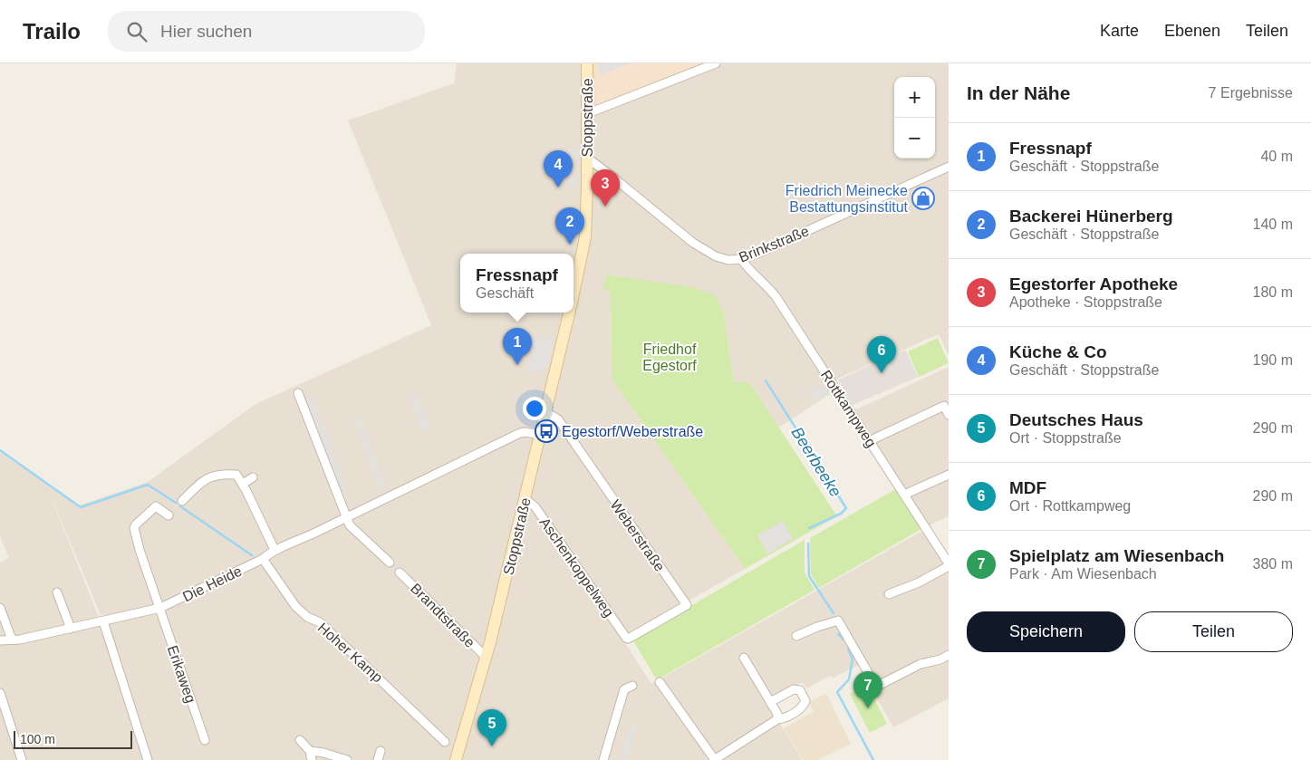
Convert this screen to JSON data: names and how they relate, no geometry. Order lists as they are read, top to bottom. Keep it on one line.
{"streets":{"main road":["Stoppstraße"],"street":["Brinkstraße","Rottkampweg","Weberstraße","Aschenkoppelweg","Die Heide","Brandtstraße","Hoher Kamp","Erikaweg"]},"crossings":[["Stoppstraße","Brinkstraße"],["Stoppstraße","Weberstraße"],["Stoppstraße","Aschenkoppelweg"],["Stoppstraße","Die Heide"],["Stoppstraße","Brandtstraße"],["Brinkstraße","Rottkampweg"],["Weberstraße","Aschenkoppelweg"],["Die Heide","Hoher Kamp"],["Die Heide","Erikaweg"]],"water":["Beerbeeke"],"parks":["Friedhof Egestorf"],"places":{"shop":["Friedrich Meinecke Bestattungsinstitut"],"bus stop":["Egestorf/Weberstraße"]},"scale_bar":"100 m","page":{"header":"Trailo","search":"Hier suchen","nav":["Karte","Ebenen","Teilen"],"heading":["In der Nähe","7 Ergebnisse"],"map_buttons":["+","−"],"list":[{"mark":"1","name":"Fressnapf","note":"Geschäft · Stoppstraße","value":"40 m"},{"mark":"2","name":"Backerei Hünerberg","note":"Geschäft · Stoppstraße","value":"140 m"},{"mark":"3","name":"Egestorfer Apotheke","note":"Apotheke · Stoppstraße","value":"180 m"},{"mark":"4","name":"Küche & Co","note":"Geschäft · Stoppstraße","value":"190 m"},{"mark":"5","name":"Deutsches Haus","note":"Ort · Stoppstraße","value":"290 m"},{"mark":"6","name":"MDF","note":"Ort · Rottkampweg","value":"290 m"},{"mark":"7","name":"Spielplatz am Wiesenbach","note":"Park · Am Wiesenbach","value":"380 m"}],"pins":["4","3","2","1","6","7","5"],"popup":["Fressnapf","Geschäft"],"buttons":["Speichern","Teilen"],"scale":"100 m"}}
